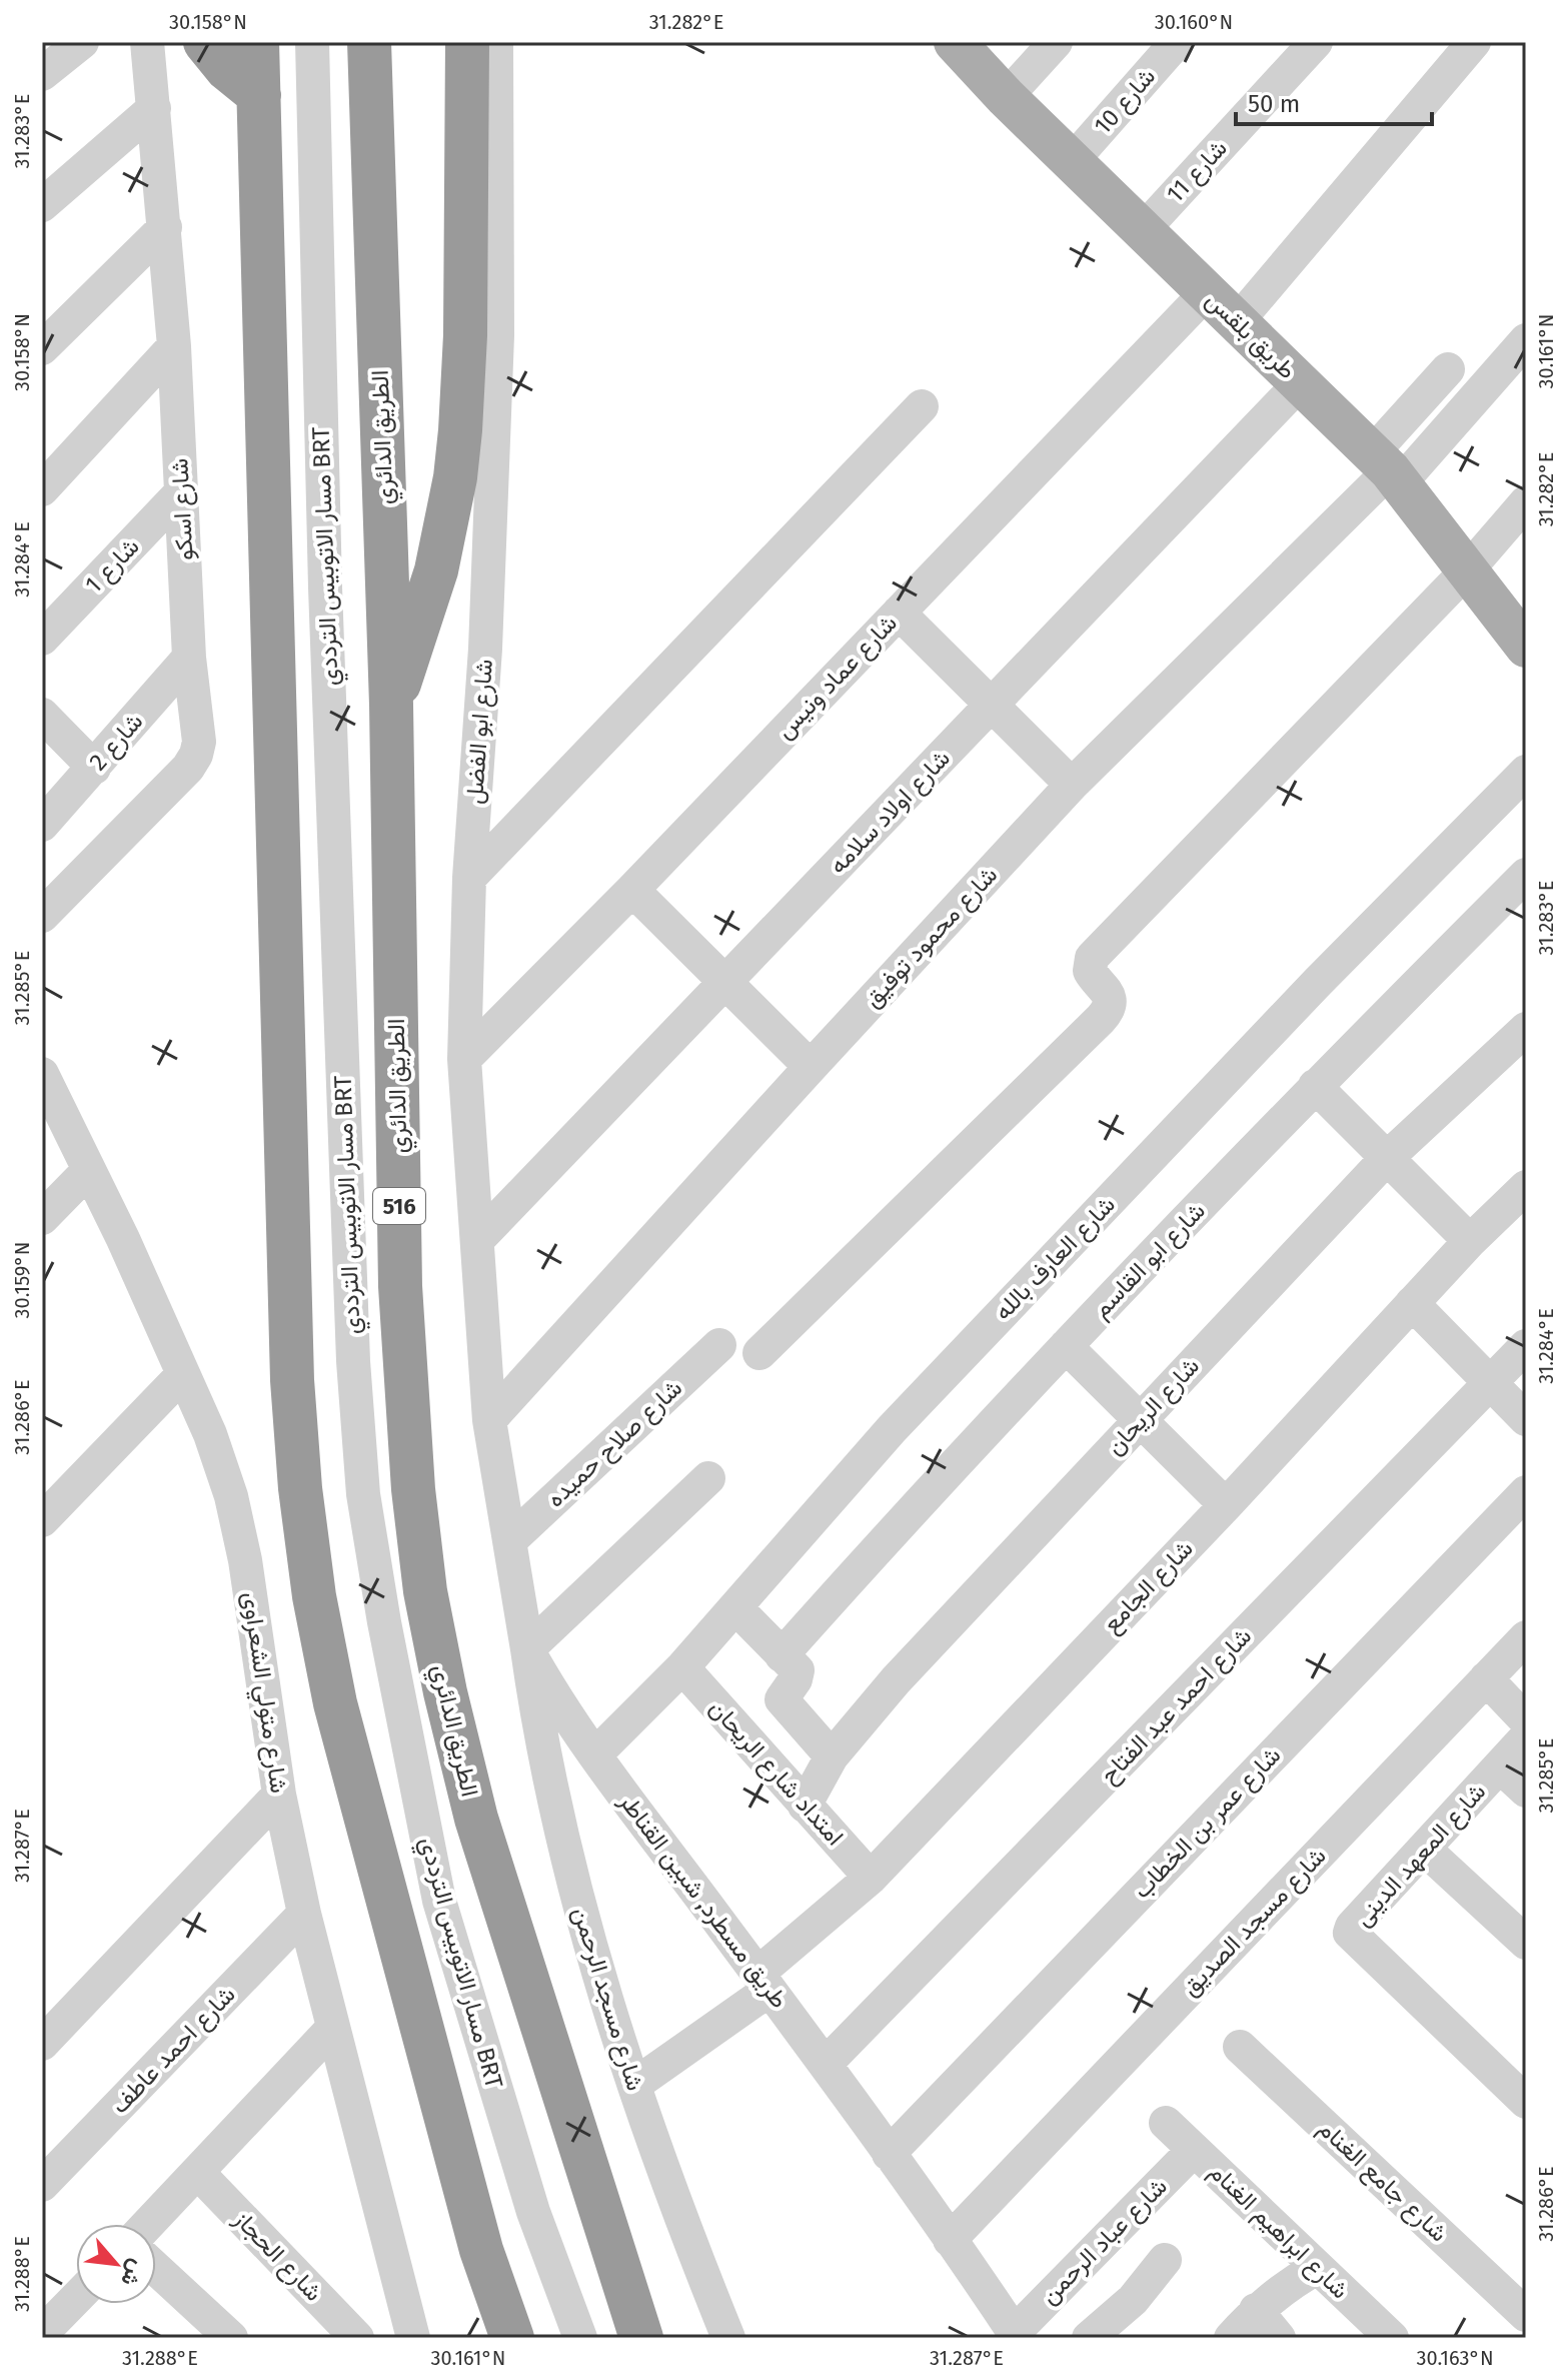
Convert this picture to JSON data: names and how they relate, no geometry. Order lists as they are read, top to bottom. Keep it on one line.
{"streets":{"highway":["الطريق الدائري","516"],"main road":["طريق بلقس"],"street":["شارع 10","شارع 11","شارع اسكو","مسار الاتوبيس الترددي BRT","شارع 1","شارع عماد ونيس","شارع ابو الفضل","شارع 2","شارع اولاد سلامه","شارع محمود توفيق","شارع العارف بالله","شارع ابو القاسم","شارع الريحان","شارع صلاح حميده","شارع الجامع","شارع متولي الشعراوى","شارع احمد عبد الفتاح","امتداد شارع الريحان","شارع عمر بن الخطاب","شارع المعهد الدينى","طريق مسطرد, شبين القناطر","شارع مسجد الصديق","شارع مسجد الرحمن","شارع احمد عاطف","شارع جامع الغنام","شارع ابراهيم الغنام","شارع عباد الرحمن","شارع الحجاز"]},"crossings":[["شارع 10","طريق بلقس"],["شارع 11","طريق بلقس"],["طريق بلقس","شارع عماد ونيس"],["طريق بلقس","شارع اولاد سلامه"],["طريق بلقس","شارع محمود توفيق"],["شارع اسكو","شارع 1"],["شارع اسكو","شارع 2"],["شارع عماد ونيس","شارع ابو الفضل"],["شارع ابو الفضل","شارع اولاد سلامه"],["شارع ابو الفضل","شارع محمود توفيق"],["شارع ابو الفضل","طريق مسطرد, شبين القناطر"],["شارع محمود توفيق","طريق مسطرد, شبين القناطر"],["شارع العارف بالله","امتداد شارع الريحان"],["شارع العارف بالله","طريق مسطرد, شبين القناطر"],["شارع الريحان","امتداد شارع الريحان"],["شارع صلاح حميده","طريق مسطرد, شبين القناطر"],["شارع الجامع","امتداد شارع الريحان"],["شارع الجامع","طريق مسطرد, شبين القناطر"],["شارع الجامع","شارع مسجد الرحمن"],["شارع متولي الشعراوى","شارع احمد عاطف"],["شارع احمد عبد الفتاح","طريق مسطرد, شبين القناطر"],["شارع عمر بن الخطاب","طريق مسطرد, شبين القناطر"],["طريق مسطرد, شبين القناطر","شارع مسجد الصديق"],["طريق مسطرد, شبين القناطر","شارع مسجد الرحمن"],["طريق مسطرد, شبين القناطر","شارع عباد الرحمن"],["شارع ابراهيم الغنام","شارع عباد الرحمن"]],"scale_bar":"50 m","north":"bottom right","coordinates":["30.158°N","31.282°E","30.160°N","31.283°E","30.161°N","31.284°E","31.285°E","30.159°N","31.286°E","31.287°E","31.288°E","30.163°N"]}
